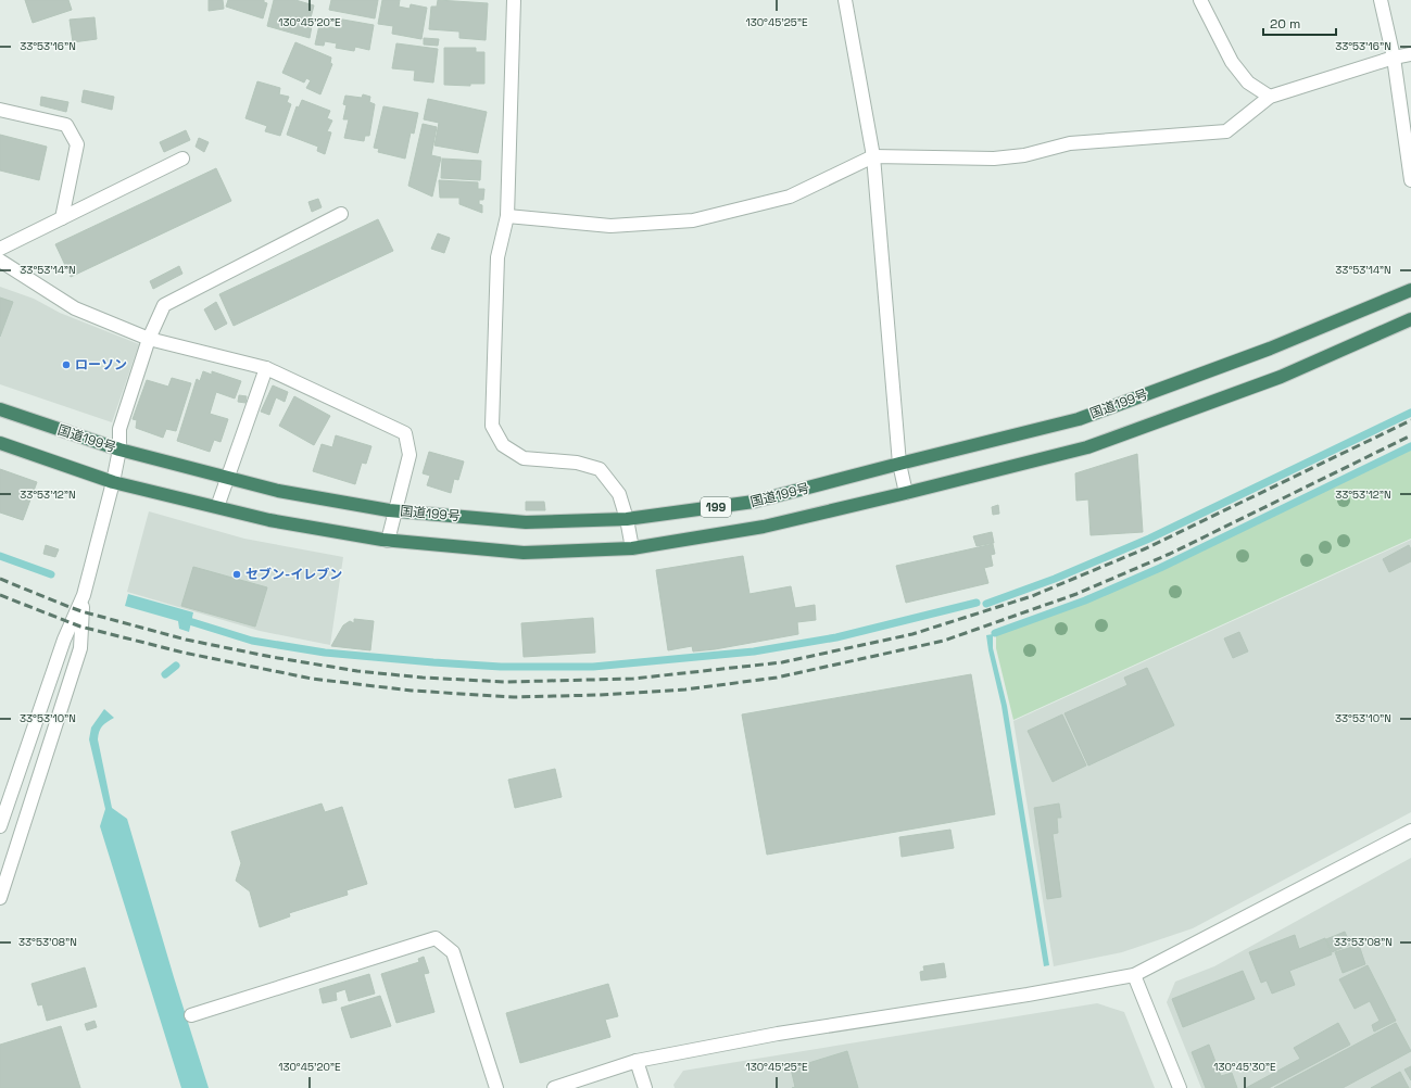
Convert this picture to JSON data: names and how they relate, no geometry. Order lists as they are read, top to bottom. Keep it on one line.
{"streets":{"highway":["国道199号","199"]},"places":["ローソン","セブン-イレブン"],"scale_bar":"20 m","coordinates":["130°45'20\"E","130°45'25\"E","33°53'16\"N","33°53'14\"N","33°53'12\"N","33°53'10\"N","33°53'08\"N","130°45'30\"E"]}
